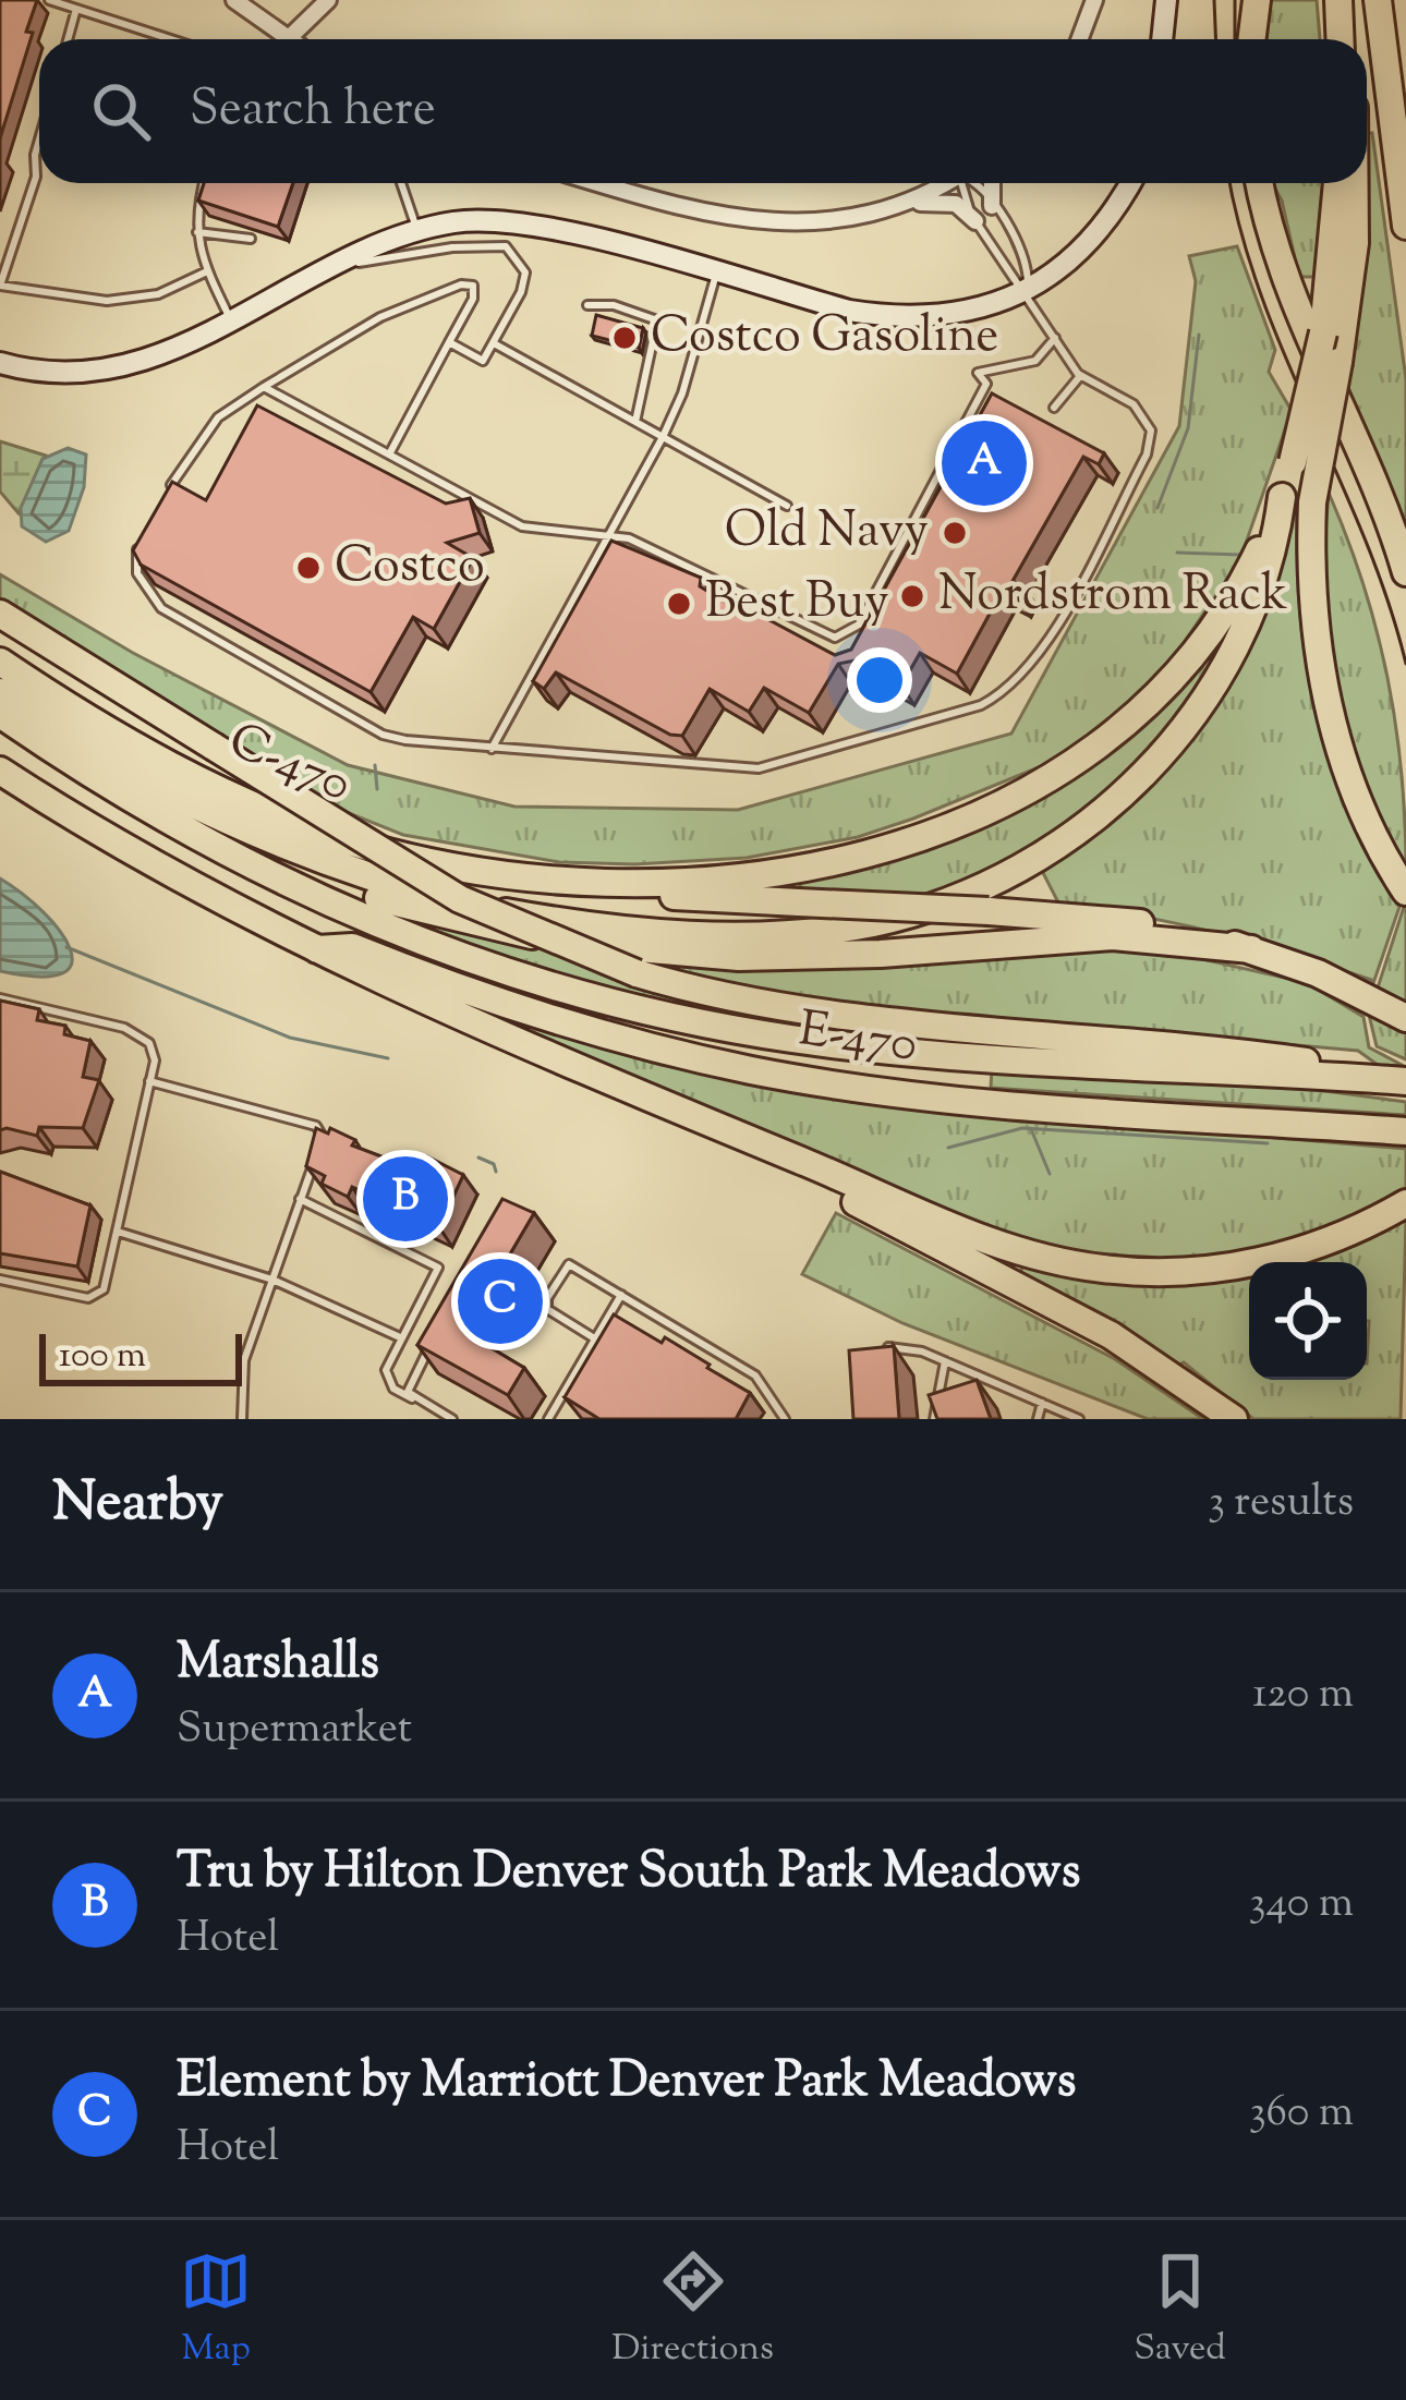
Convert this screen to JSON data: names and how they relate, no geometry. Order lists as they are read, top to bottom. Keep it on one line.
{"streets":{"highway":["C-470","E-470"]},"places":["Costco Gasoline","Old Navy","Costco","Nordstrom Rack","Best Buy"],"scale_bar":"100 m","page":{"search":"Search here","pins":["A","B","C"],"scale":"100 m","heading":["Nearby","3 results"],"list":[{"mark":"A","name":"Marshalls","note":"Supermarket","value":"120 m"},{"mark":"B","name":"Tru by Hilton Denver South Park Meadows","note":"Hotel","value":"340 m"},{"mark":"C","name":"Element by Marriott Denver Park Meadows","note":"Hotel","value":"360 m"}],"nav":["Map","Directions","Saved"]}}
